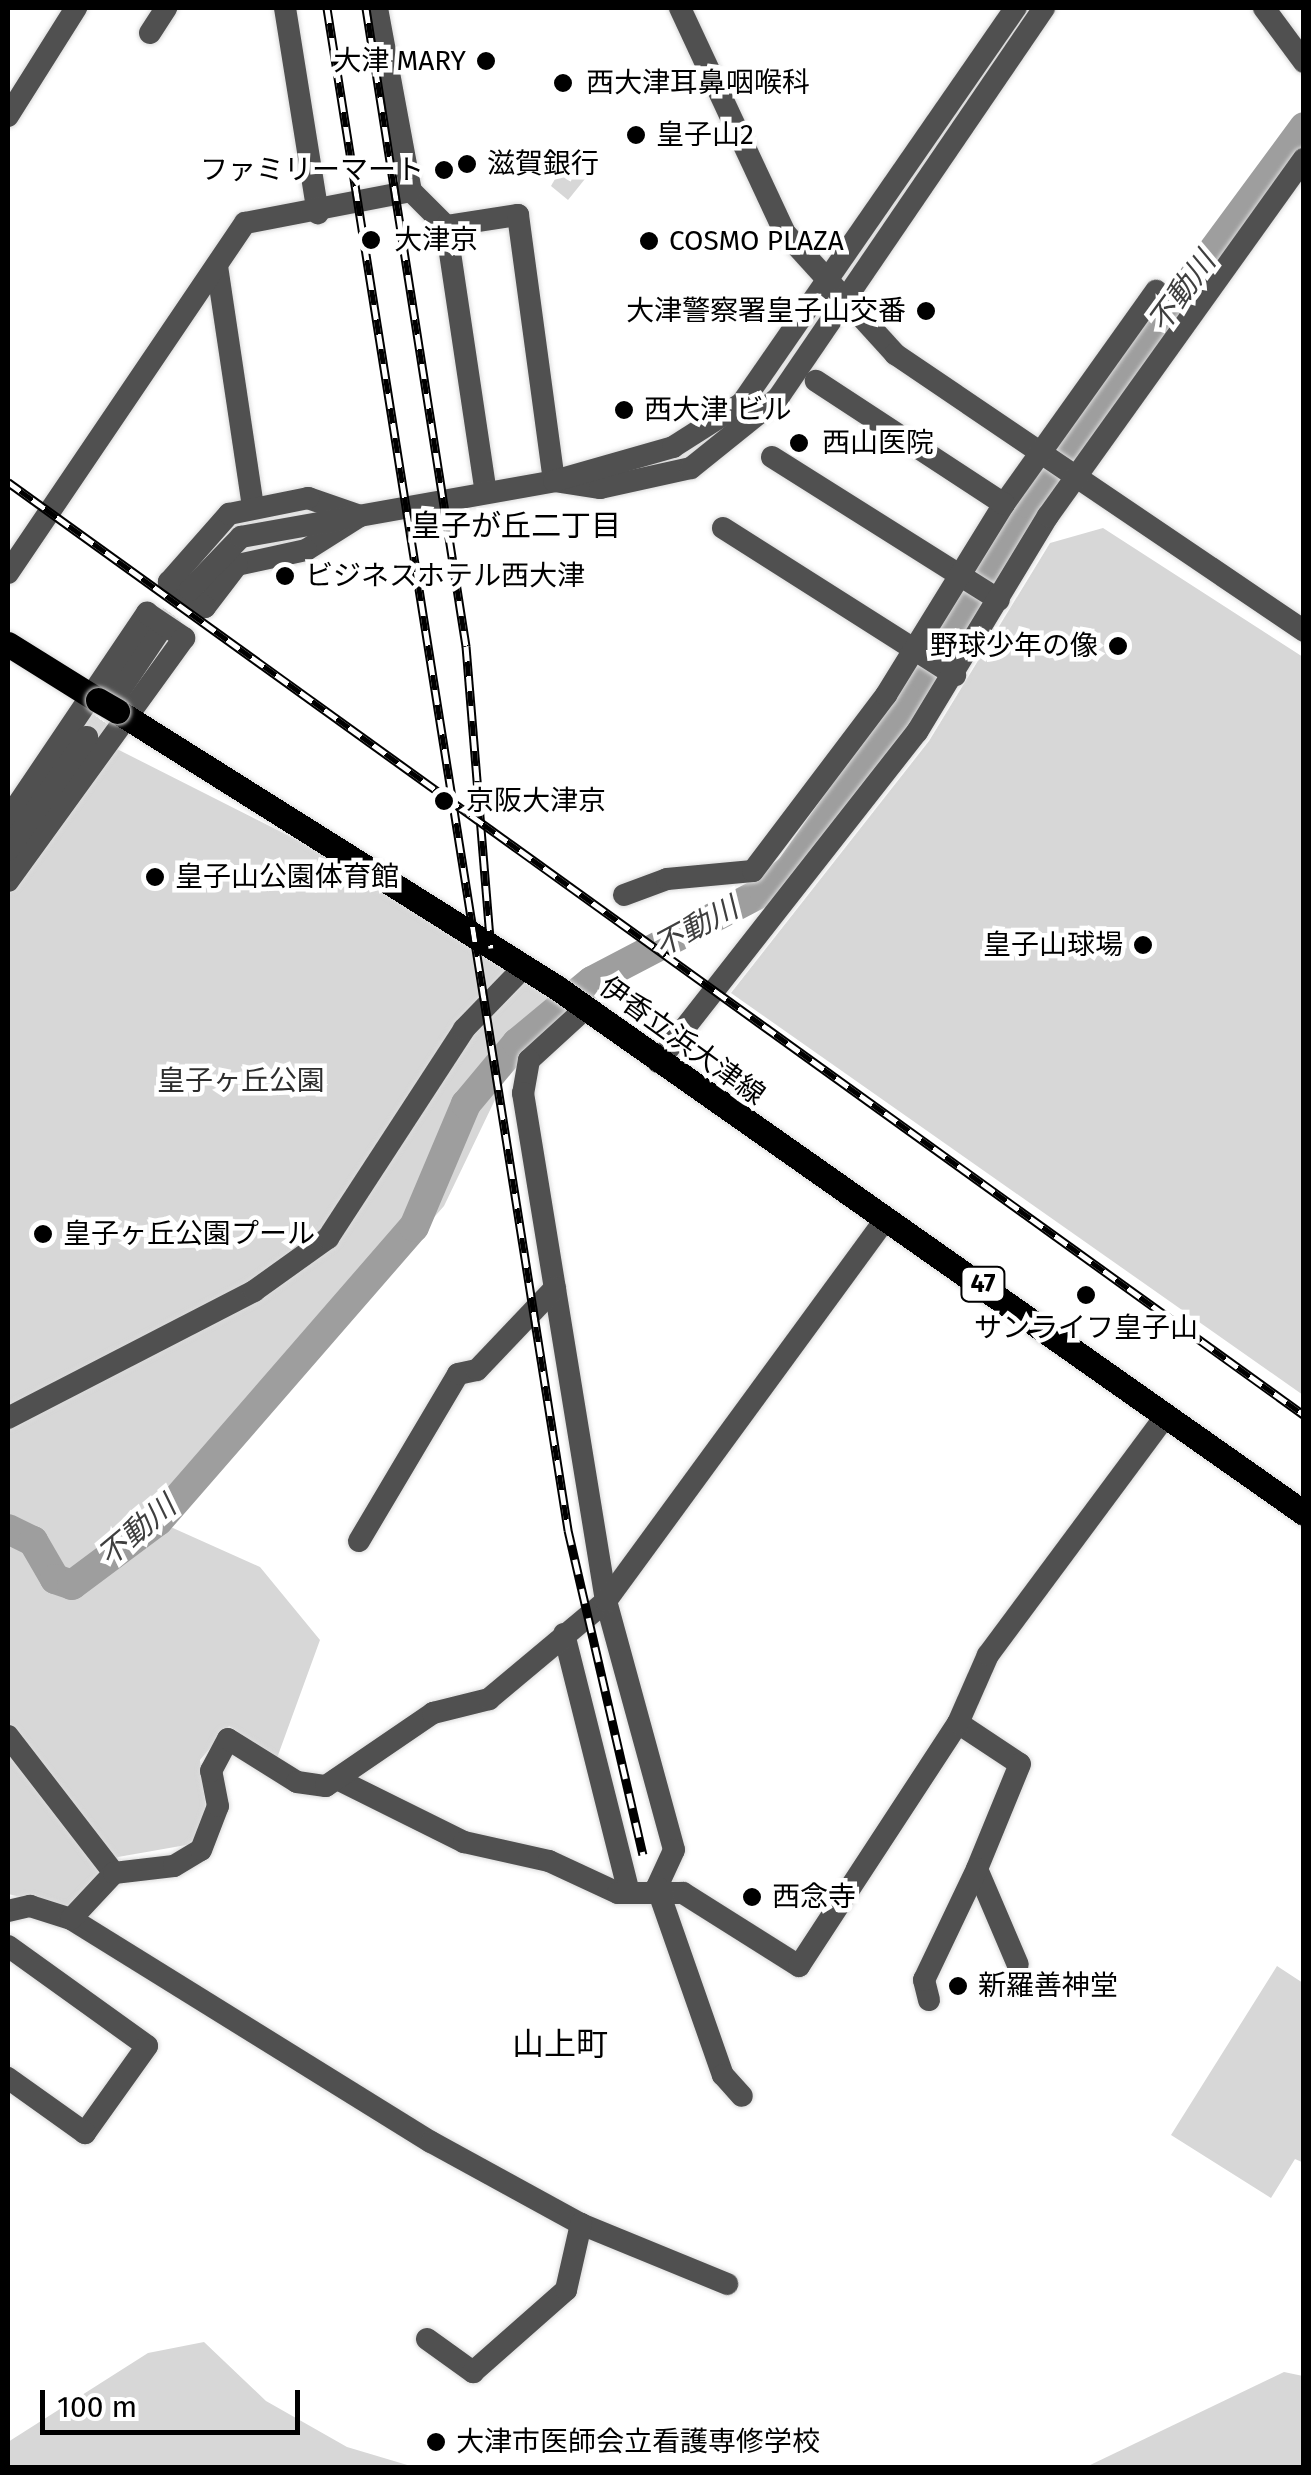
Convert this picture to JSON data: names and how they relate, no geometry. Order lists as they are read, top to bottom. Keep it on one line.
{"streets":{"main road":["伊香立浜大津線","47"]},"districts":["皇子が丘二丁目","山上町"],"water":["不動川"],"parks":["皇子ヶ丘公園"],"places":["大津 MARY","西大津耳鼻咽喉科","皇子山2","滋賀銀行","ファミリーマート","大津京","COSMO PLAZA","大津警察署皇子山交番","西大津 ビル","西山医院","ビジネスホテル西大津","野球少年の像","京阪大津京","皇子山公園体育館","皇子山球場","皇子ヶ丘公園プール","サンライフ皇子山","西念寺","新羅善神堂","大津市医師会立看護専修学校"],"scale_bar":"100 m"}
